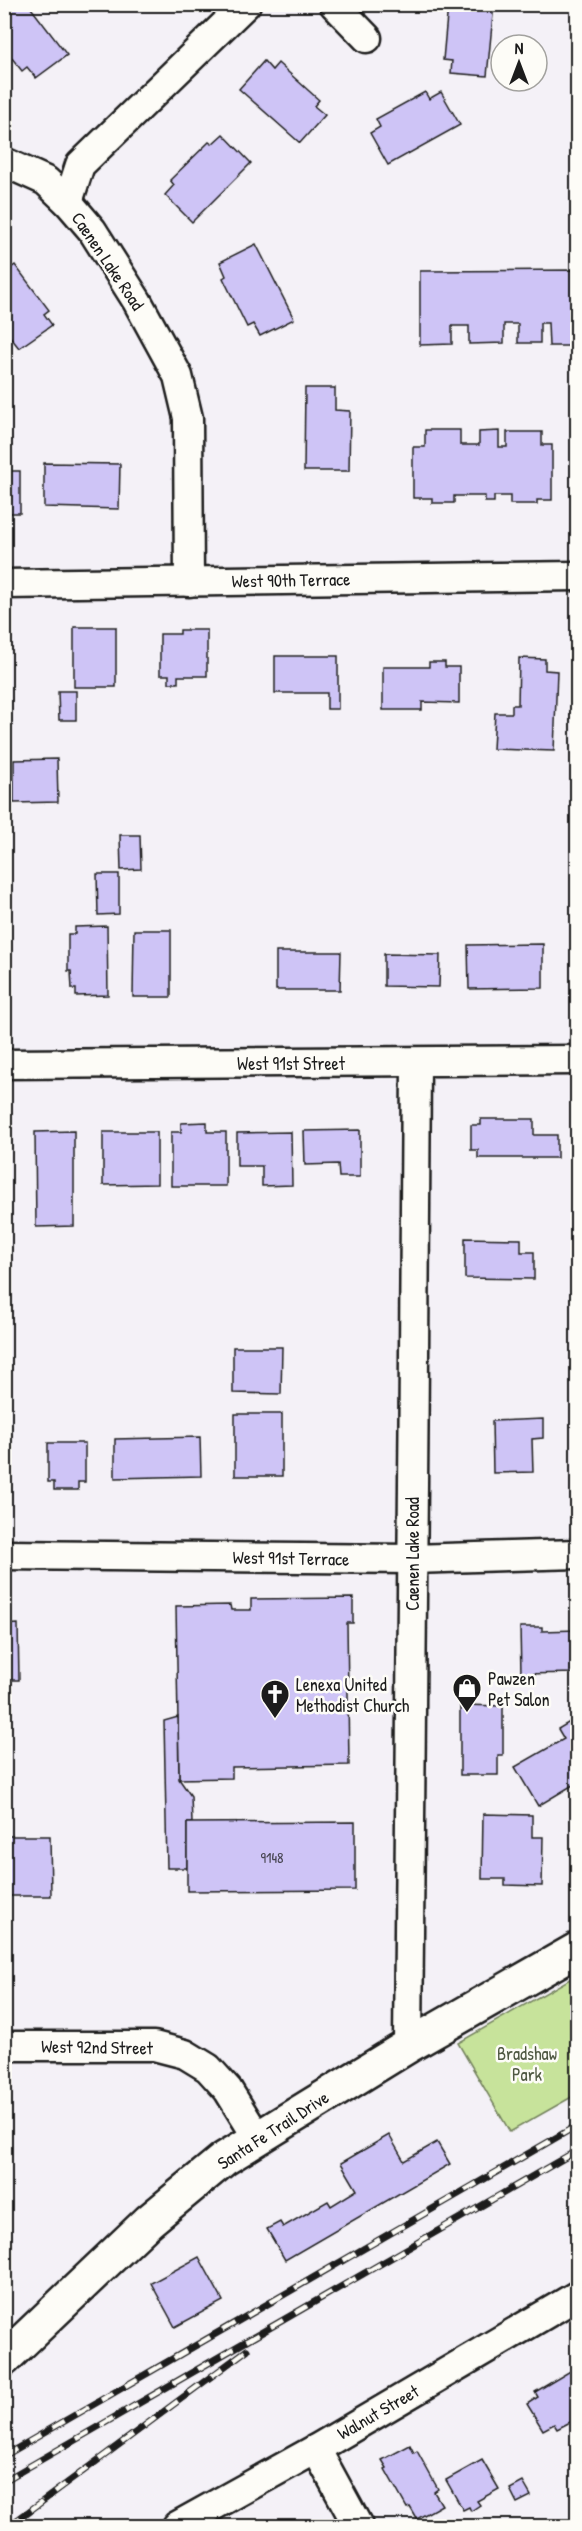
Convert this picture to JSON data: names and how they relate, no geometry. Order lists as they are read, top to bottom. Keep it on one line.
{"streets":{"main road":["Santa Fe Trail Drive"],"street":["Caenen Lake Road","West 90th Terrace","West 91st Street","West 91st Terrace","West 92nd Street","Walnut Street"]},"crossings":[["Caenen Lake Road","West 90th Terrace"],["Caenen Lake Road","West 91st Street"],["Caenen Lake Road","West 91st Terrace"],["Caenen Lake Road","Santa Fe Trail Drive"],["West 92nd Street","Santa Fe Trail Drive"]],"parks":["Bradshaw Park"],"places":{"shop":["Pawzen Pet Salon"],"church":["Lenexa United Methodist Church"]},"house_numbers":["9148"],"north":"top"}
